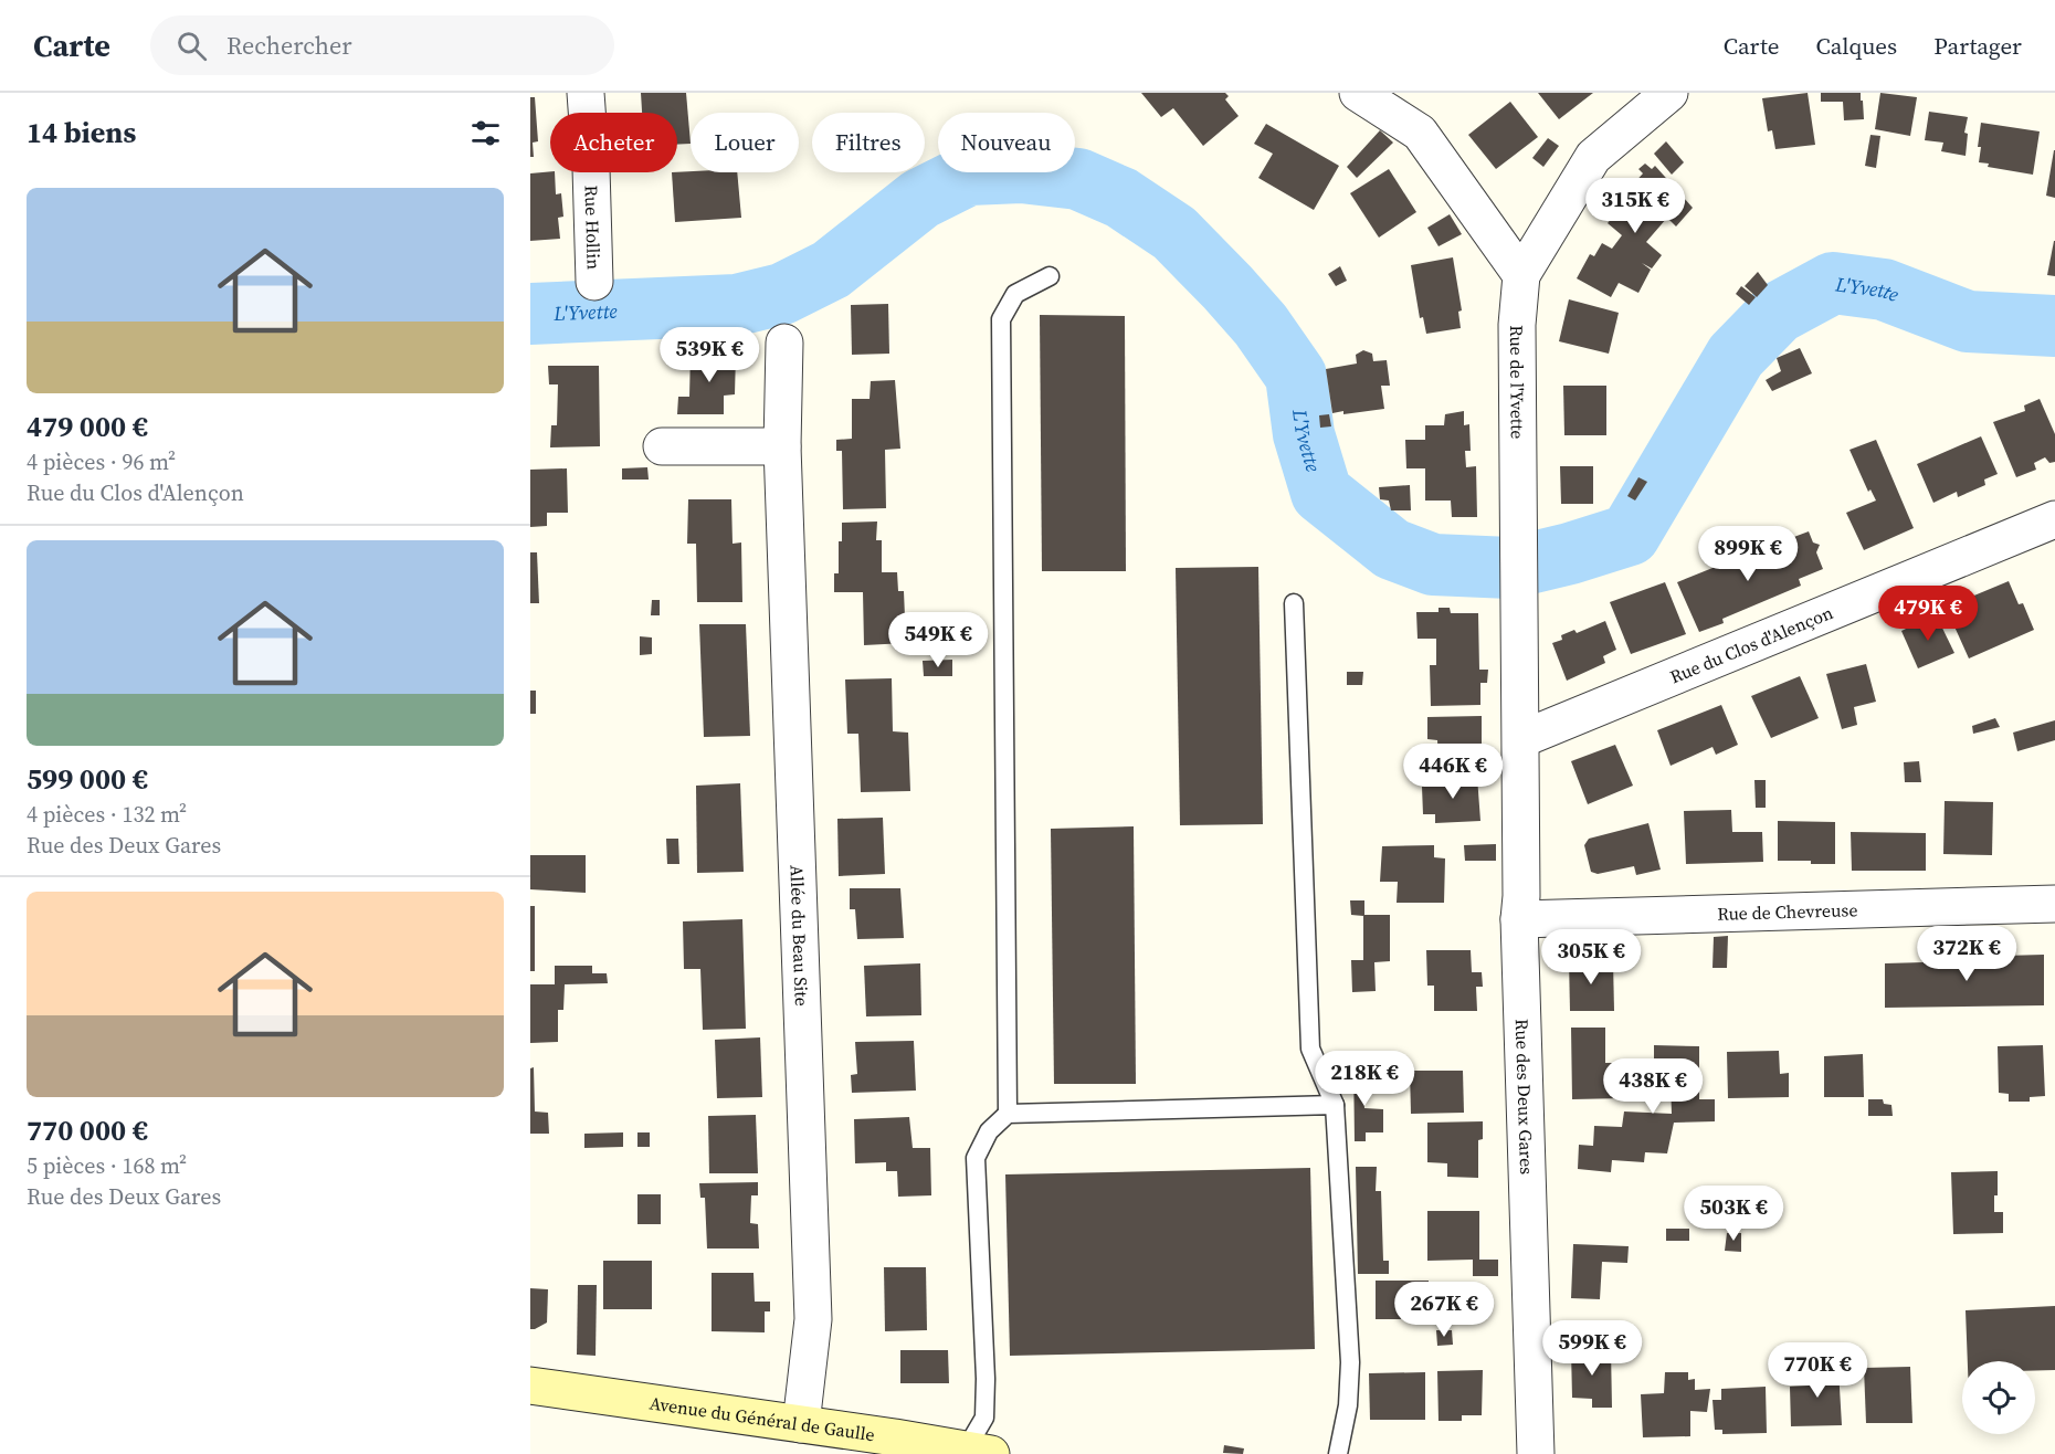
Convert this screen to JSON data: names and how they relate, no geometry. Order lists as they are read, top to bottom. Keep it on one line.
{"streets":{"main road":["Avenue du Général de Gaulle"],"street":["Rue Hollin","Rue de l'Yvette","Rue du Clos d'Alençon","Rue de Chevreuse","Allée du Beau Site","Rue des Deux Gares"]},"crossings":[["Rue de l'Yvette","Rue du Clos d'Alençon"],["Rue de l'Yvette","Rue des Deux Gares"],["Rue du Clos d'Alençon","Rue des Deux Gares"],["Rue de Chevreuse","Rue des Deux Gares"],["Allée du Beau Site","Avenue du Général de Gaulle"]],"water":["L'Yvette"],"page":{"header":"Carte","search":"Rechercher","nav":["Carte","Calques","Partager"],"heading":"14 biens","chip":["Acheter","Louer","Filtres","Nouveau"],"list":[{"name":"479 000 €","note":"4 pièces · 96 m² · Rue du Clos d'Alençon"},{"name":"599 000 €","note":"4 pièces · 132 m² · Rue des Deux Gares"},{"name":"770 000 €","note":"5 pièces · 168 m² · Rue des Deux Gares"}],"price":["315K €","539K €","899K €","479K €","549K €","446K €","372K €","305K €","218K €","438K €","503K €","267K €","599K €","770K €"]}}
